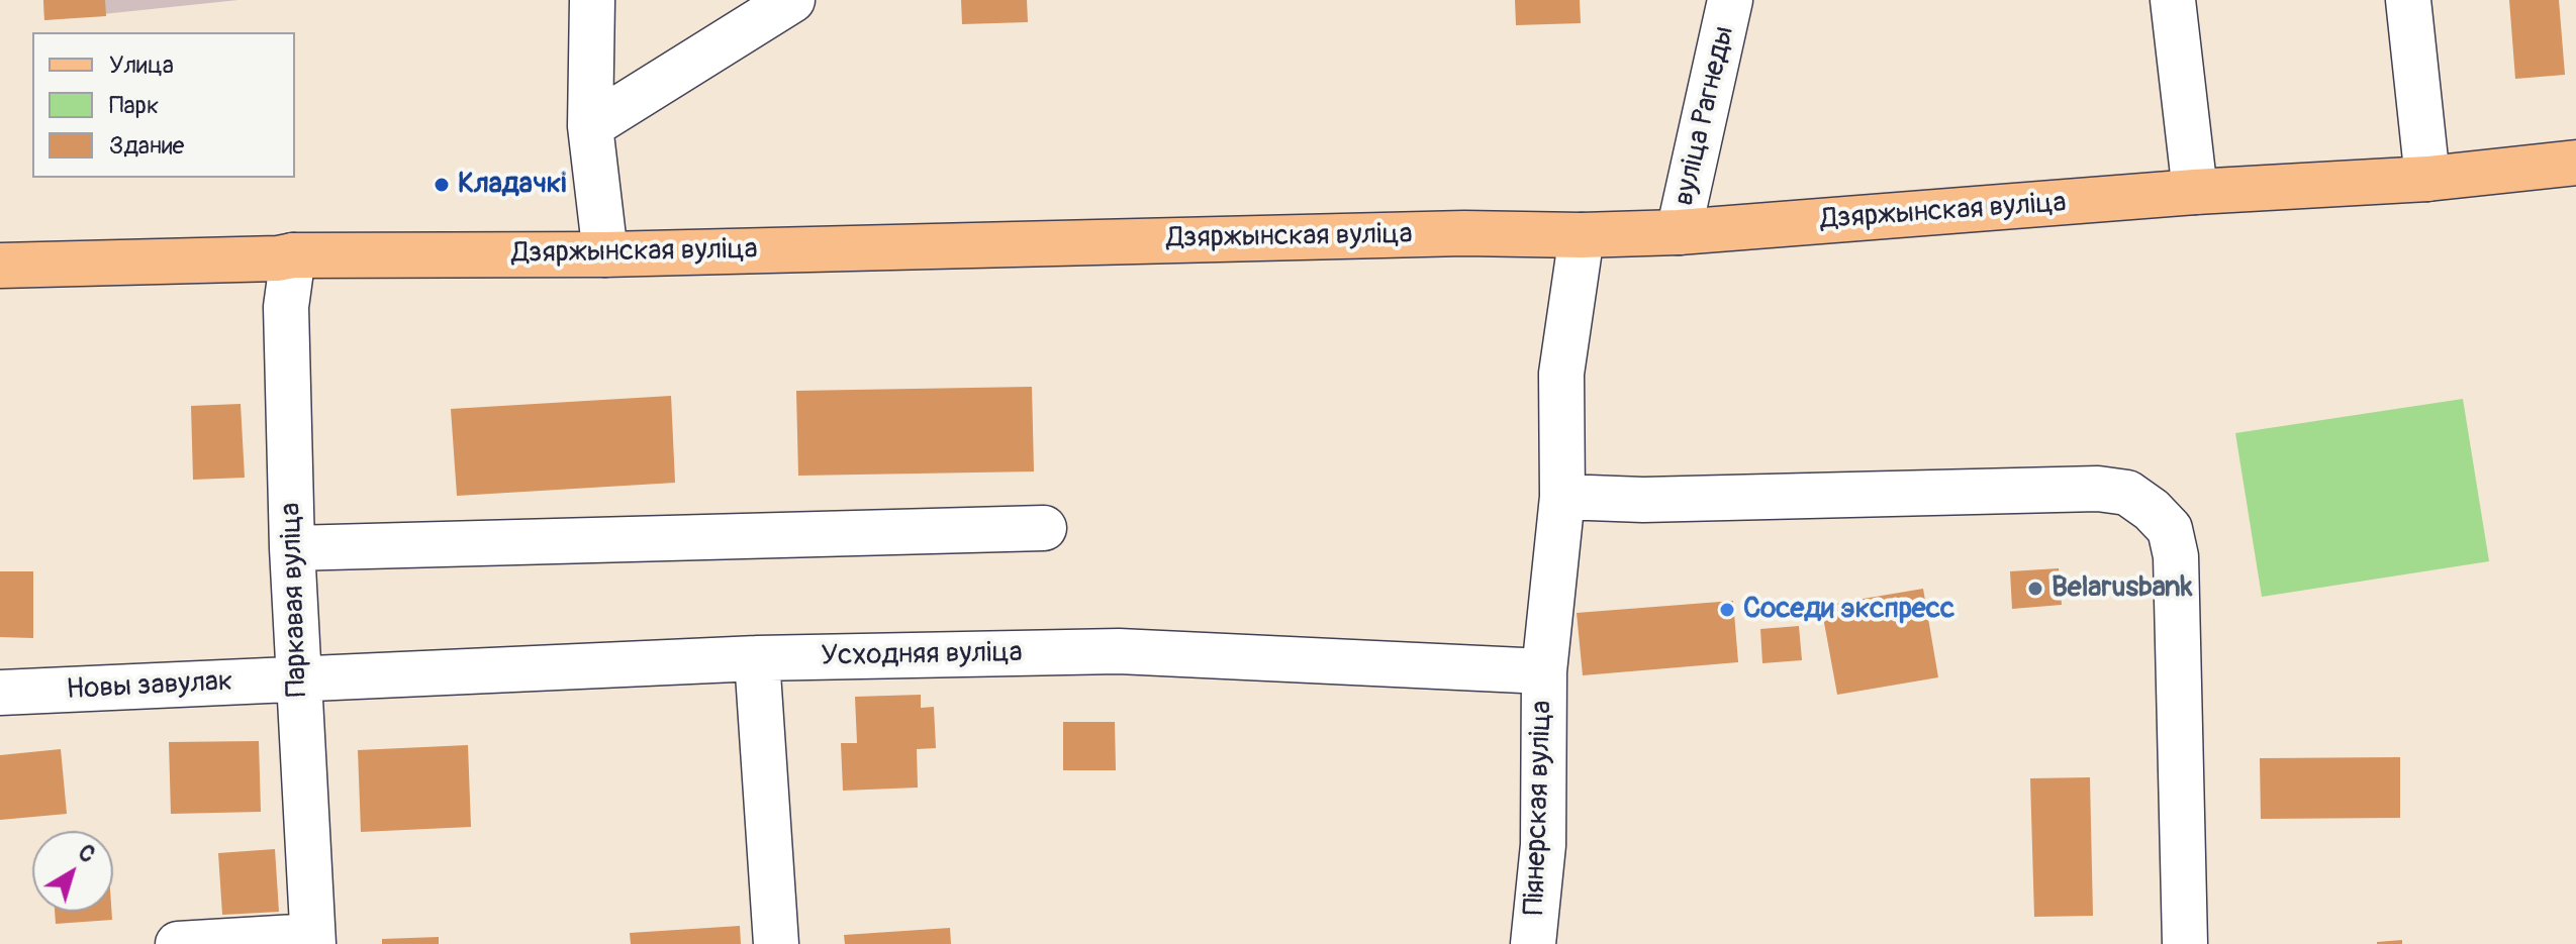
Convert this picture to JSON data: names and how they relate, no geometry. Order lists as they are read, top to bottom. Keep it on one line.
{"streets":{"main road":["Дзяржынская вуліца"],"street":["вуліца Рагнеды","Паркавая вуліца","Усходняя вуліца","Новы завулак","Піянерская вуліца"]},"crossings":[["вуліца Рагнеды","Дзяржынская вуліца"],["Дзяржынская вуліца","Паркавая вуліца"],["Дзяржынская вуліца","Піянерская вуліца"],["Паркавая вуліца","Усходняя вуліца"],["Паркавая вуліца","Новы завулак"],["Усходняя вуліца","Новы завулак"],["Усходняя вуліца","Піянерская вуліца"]],"places":["Кладачкі","Belarusbank","Соседи экспресс"],"legend":["Улица","Парк","Здание"],"north":"top right"}
